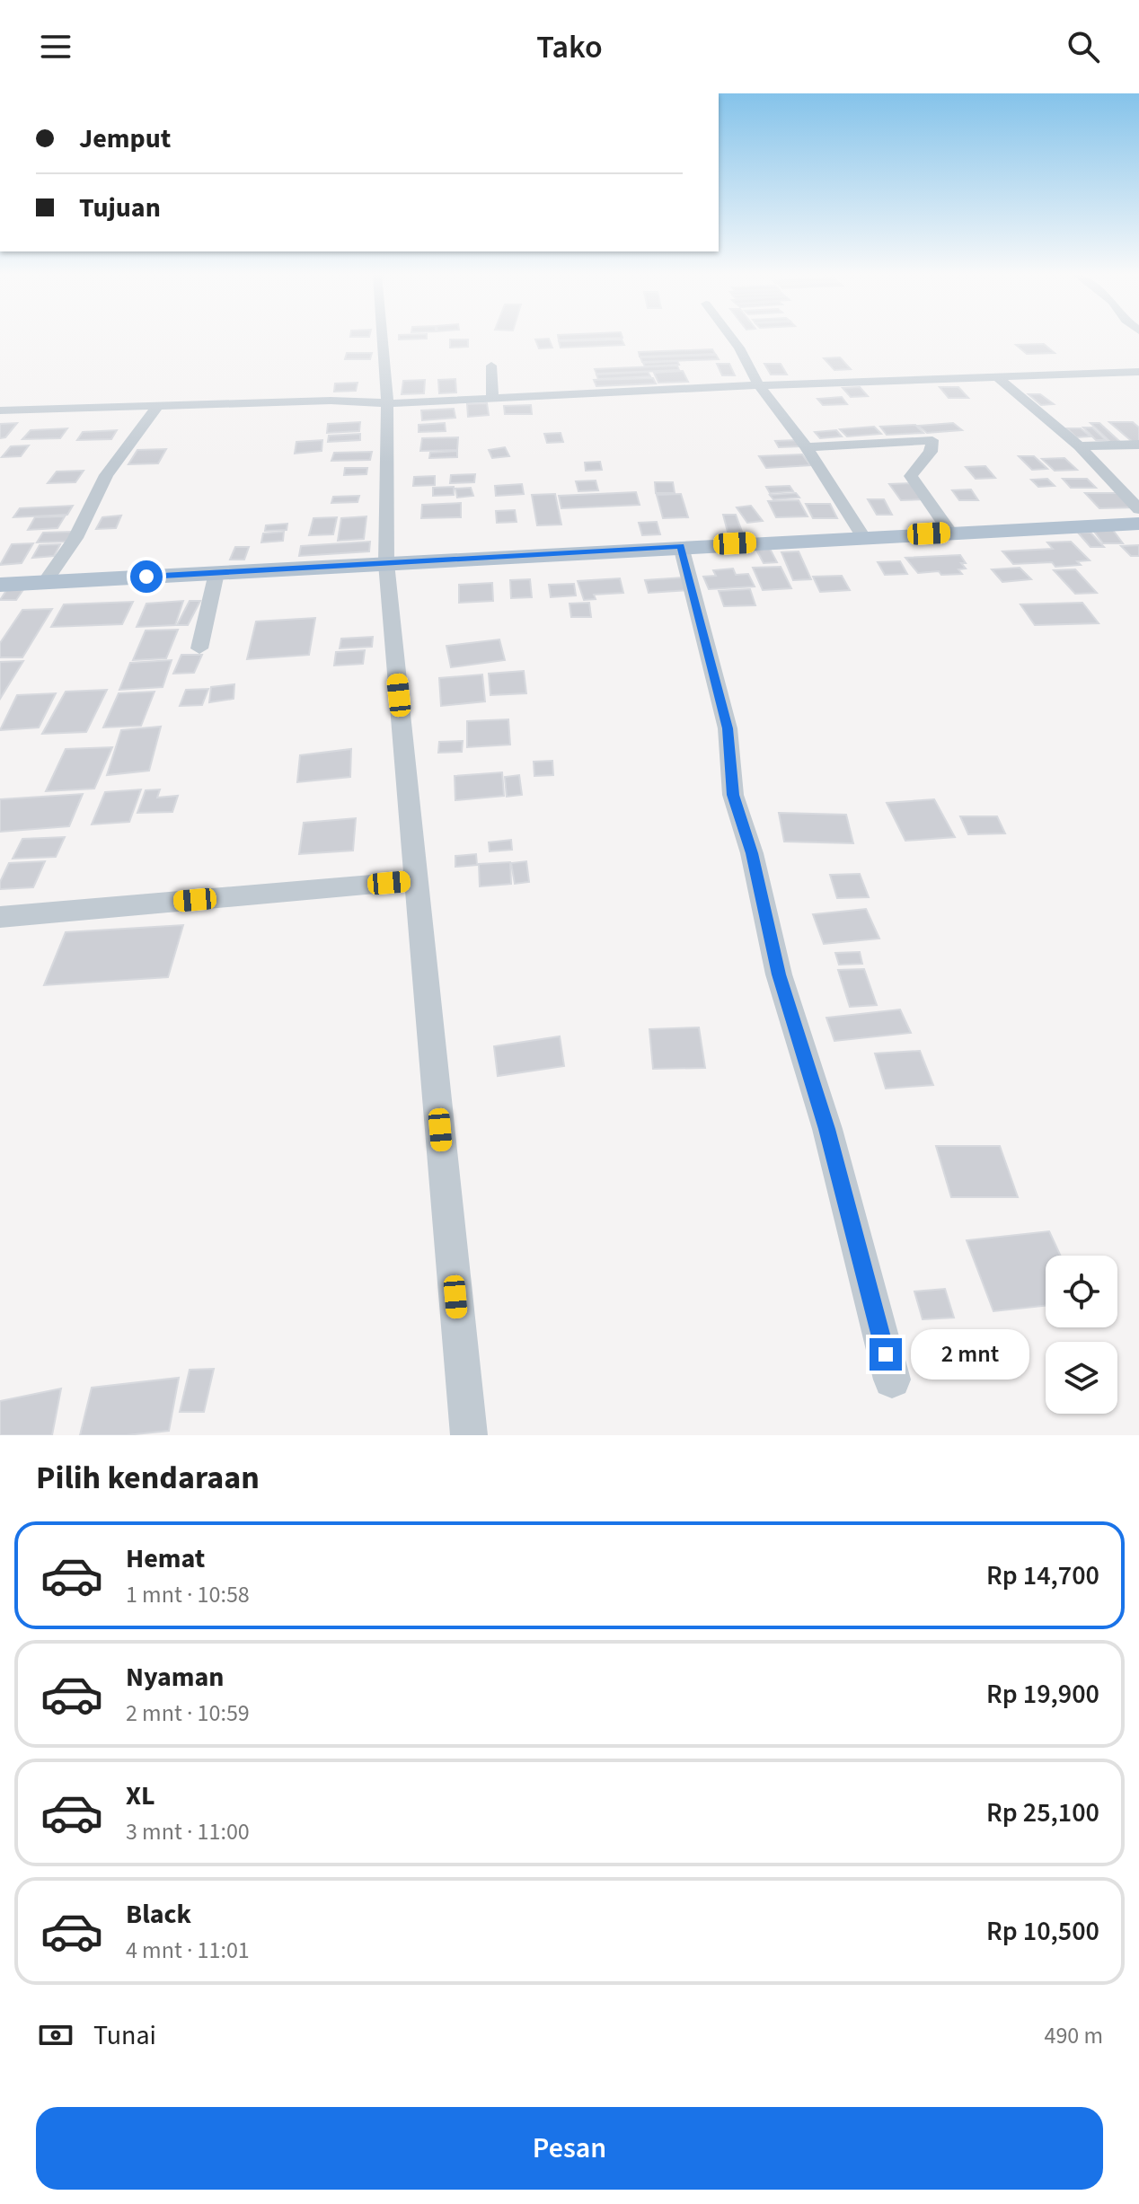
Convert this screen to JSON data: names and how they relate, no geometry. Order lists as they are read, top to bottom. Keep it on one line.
{"page":{"header":"Tako","banner":["Jemput","Tujuan"],"bubble":"2 mnt","heading":"Pilih kendaraan","list":[{"name":"Hemat","note":"1 mnt · 10:58","value":"Rp 14,700"},{"name":"Nyaman","note":"2 mnt · 10:59","value":"Rp 19,900"},{"name":"XL","note":"3 mnt · 11:00","value":"Rp 25,100"},{"name":"Black","note":"4 mnt · 11:01","value":"Rp 10,500"}],"pay":["Tunai","490 m"],"buttons":"Pesan"}}
